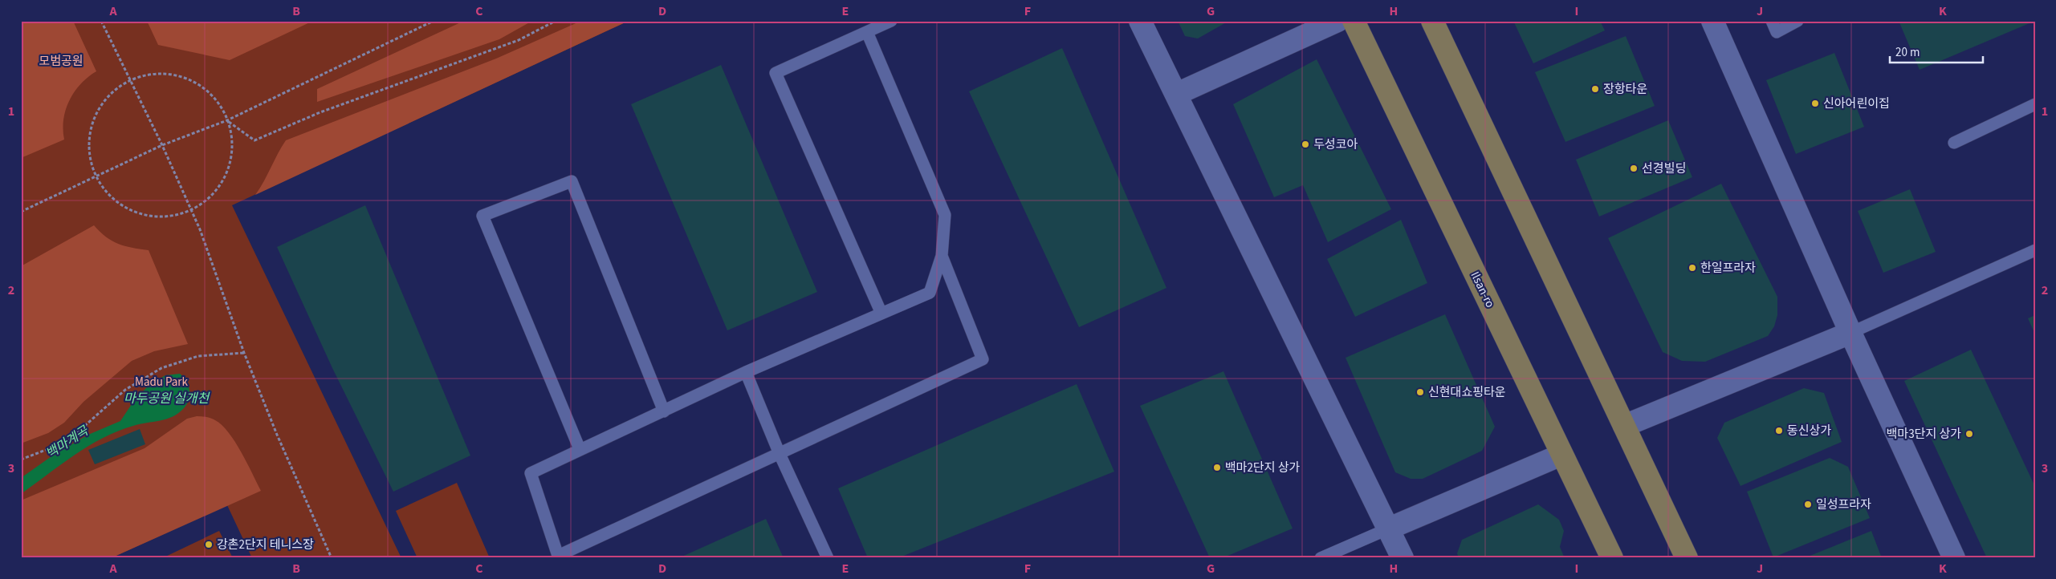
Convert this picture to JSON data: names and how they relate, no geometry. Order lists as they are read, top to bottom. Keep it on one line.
{"streets":{"main road":["Ilsan-ro"]},"water":["마두공원 실개천","백마계곡"],"parks":["모범공원","Madu Park"],"places":["장항타운","신아어린이집","두성코아","선경빌딩","한일프라자","신현대쇼핑타운","동신상가","백마3단지 상가","백마2단지 상가","일성프라자","강촌2단지 테니스장"],"scale_bar":"20 m","grid":{"columns":["A","B","C","D","E","F","G","H","I","J","K"],"rows":["1","2","3"]}}
